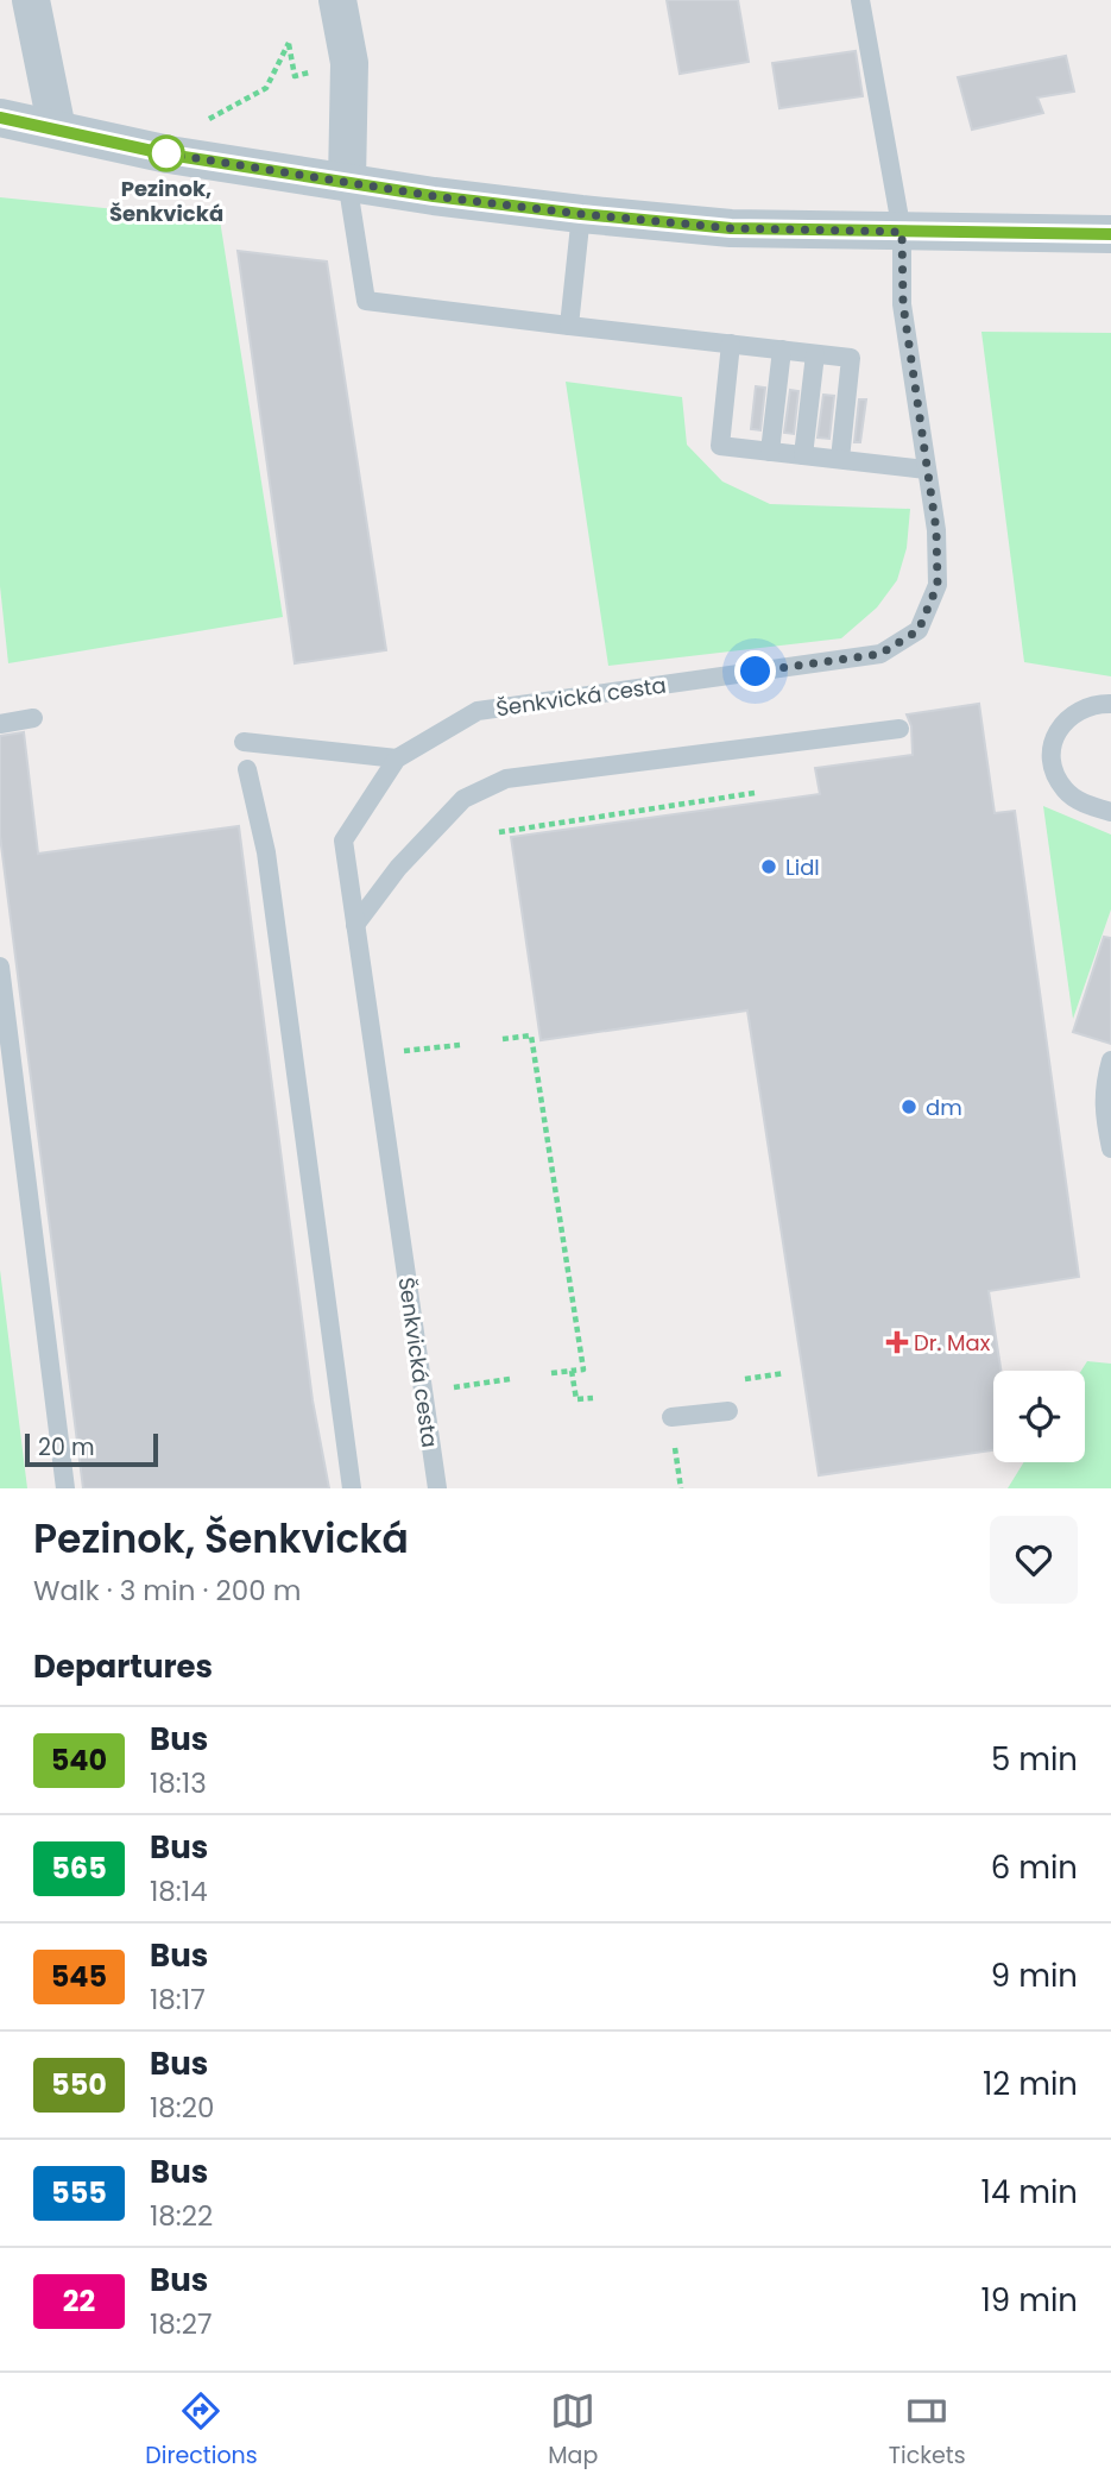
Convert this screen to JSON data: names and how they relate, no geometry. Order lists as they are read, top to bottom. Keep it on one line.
{"streets":{"lane":["Šenkvická cesta"]},"places":{"other":["Pezinok, Šenkvická","Lidl","dm"],"health":["Dr. Max"]},"lines":["bus line 540"],"scale_bar":"20 m","page":{"scale":"20 m","heading":[["Pezinok, Šenkvická","Walk · 3 min · 200 m"],"Departures"],"list":[{"mark":"540","name":"Bus","note":"18:13","value":"5 min"},{"mark":"565","name":"Bus","note":"18:14","value":"6 min"},{"mark":"545","name":"Bus","note":"18:17","value":"9 min"},{"mark":"550","name":"Bus","note":"18:20","value":"12 min"},{"mark":"555","name":"Bus","note":"18:22","value":"14 min"},{"mark":"22","name":"Bus","note":"18:27","value":"19 min"}],"tabs":["Directions","Map","Tickets"]}}
